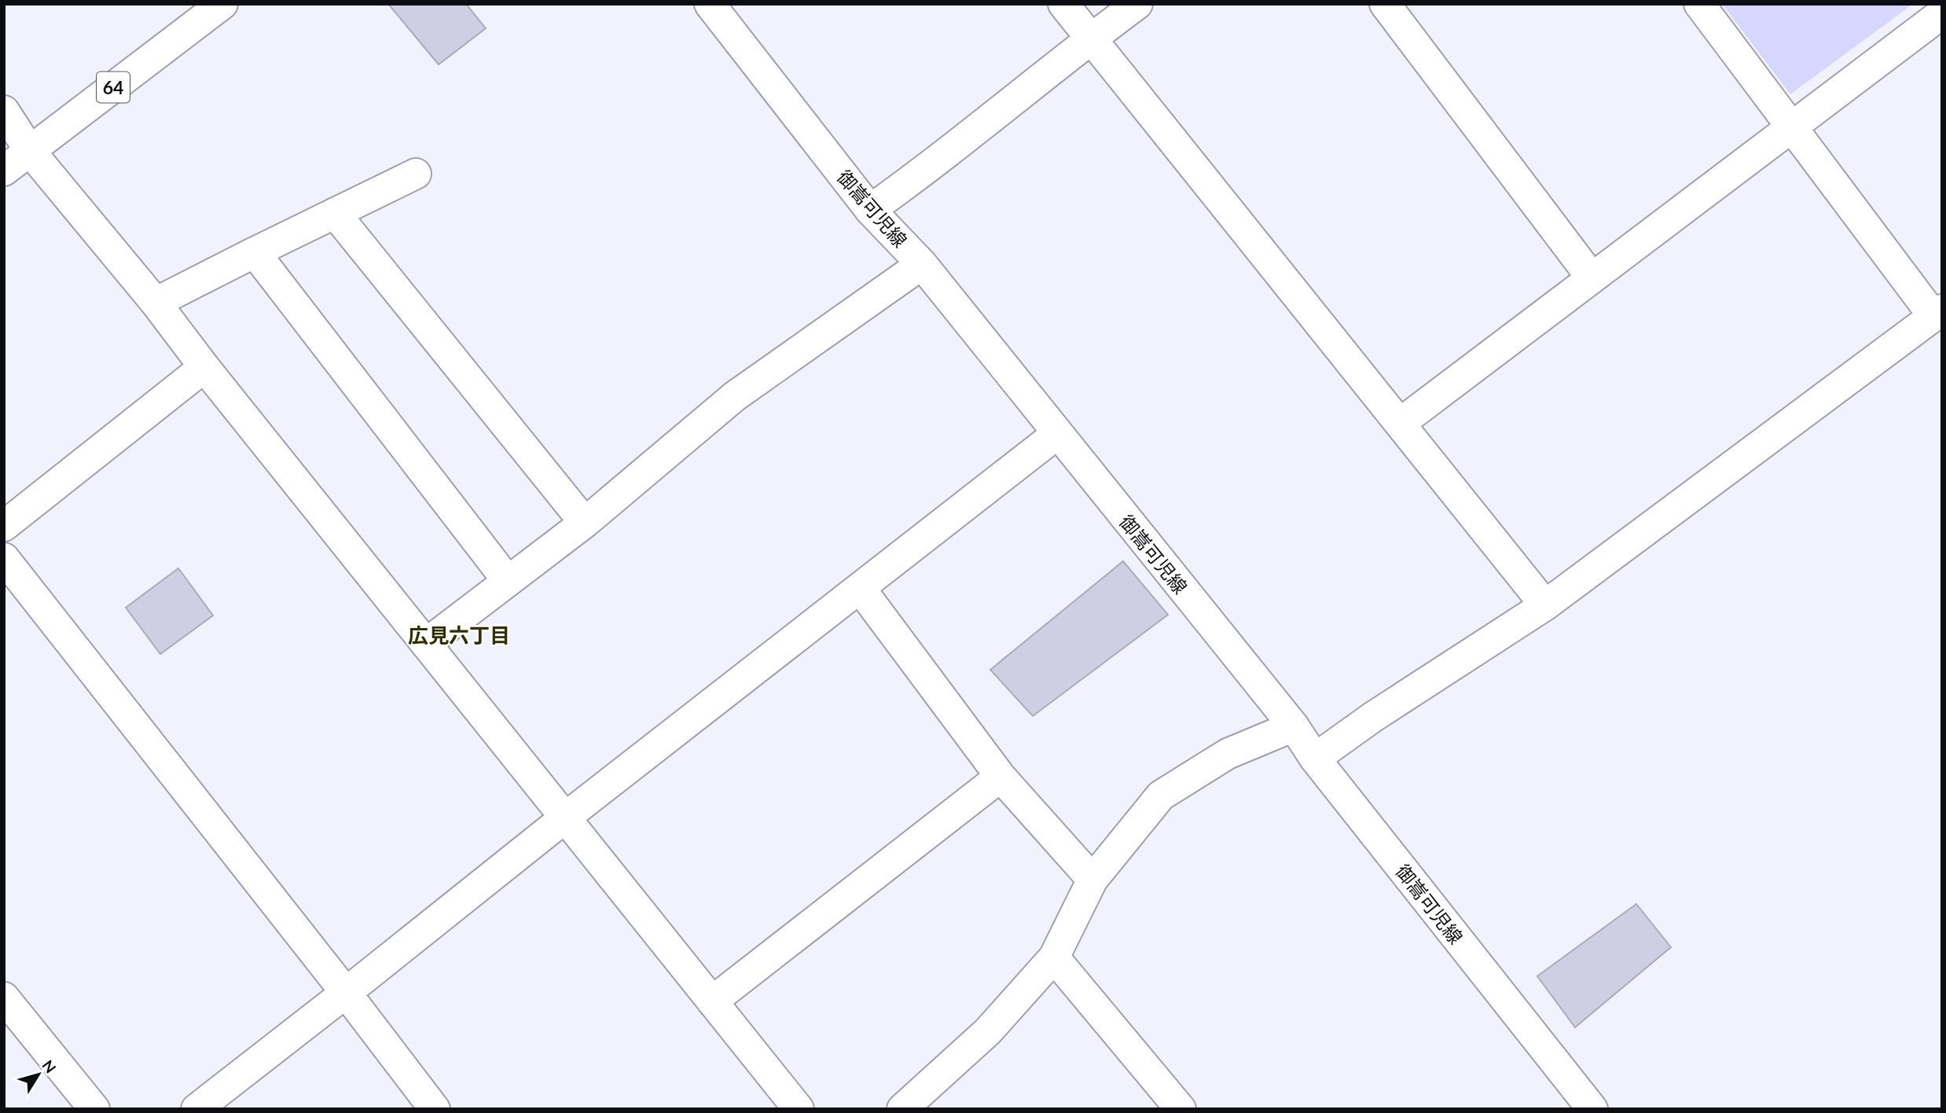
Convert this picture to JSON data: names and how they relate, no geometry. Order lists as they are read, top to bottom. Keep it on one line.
{"streets":{"street":["64","御嵩可児線"]},"districts":["広見六丁目"],"north":"top right"}
